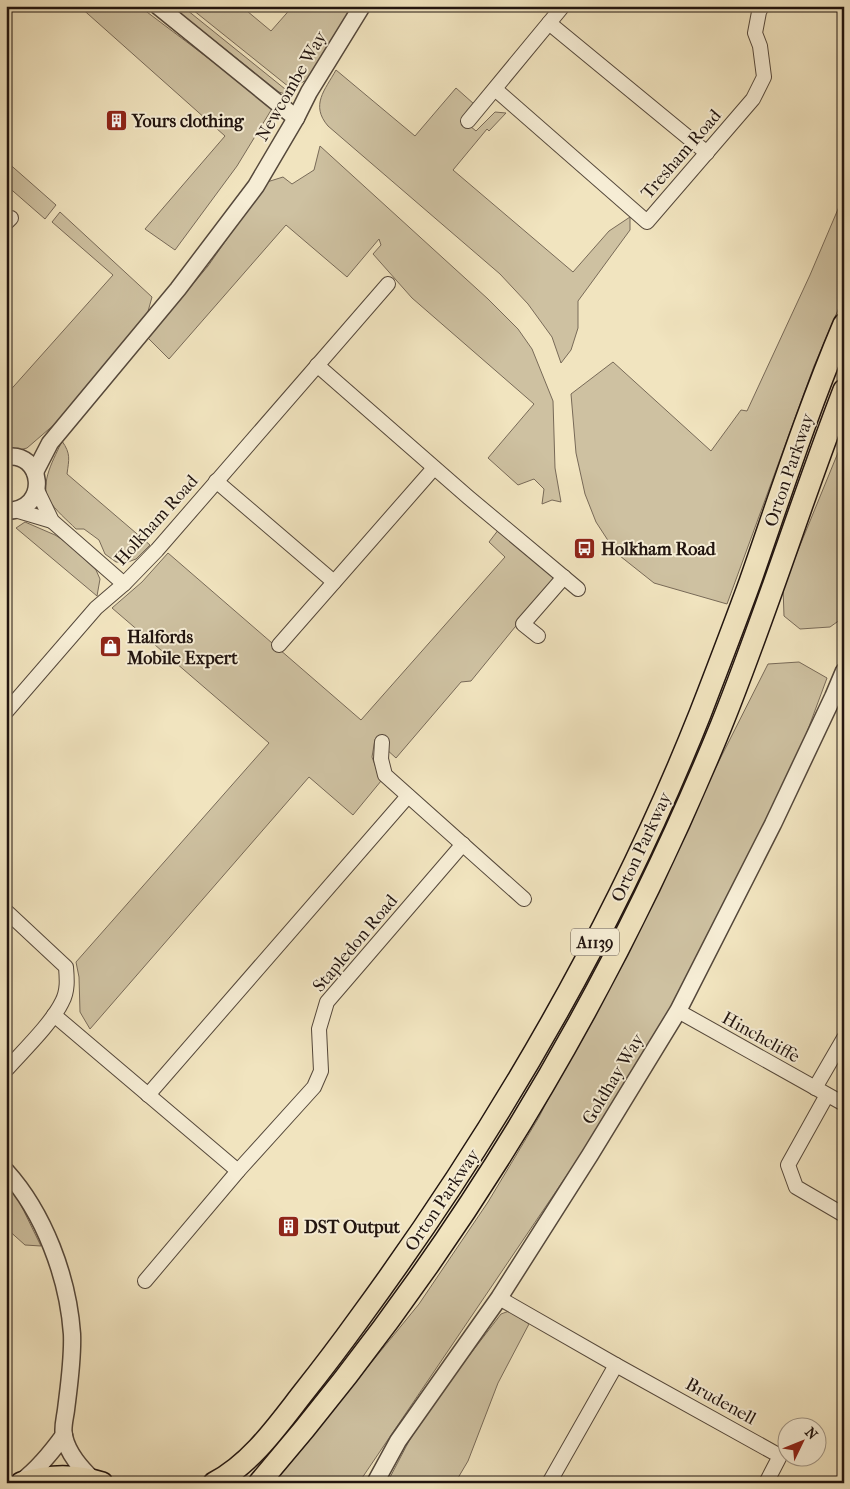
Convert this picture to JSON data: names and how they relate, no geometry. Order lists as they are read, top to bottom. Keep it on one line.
{"streets":{"main road":["Orton Parkway","A1139"],"street":["Newcombe Way","Tresham Road","Holkham Road","Stapledon Road","Hinchcliffe","Goldhay Way","Brudenell"]},"crossings":[["Hinchcliffe","Goldhay Way"],["Goldhay Way","Brudenell"]],"places":{"building":["Yours clothing","DST Output"],"bus stop":["Holkham Road"],"shop":["Halfords Mobile Expert"]},"north":"top right"}
